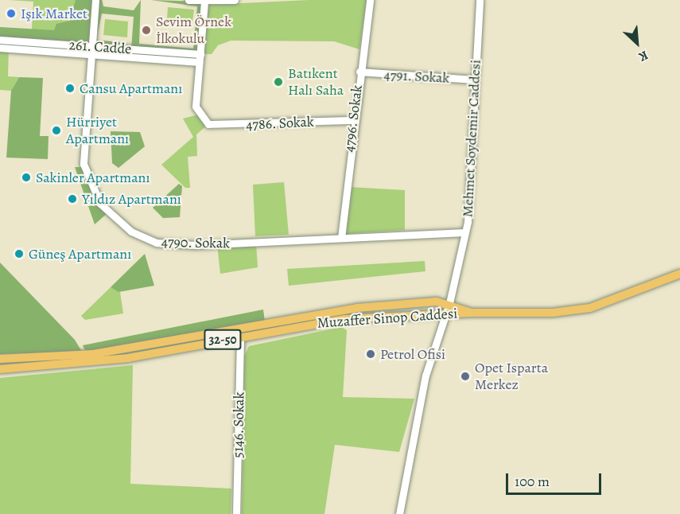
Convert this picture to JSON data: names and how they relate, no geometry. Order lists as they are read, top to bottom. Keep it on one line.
{"streets":{"main road":["Muzaffer Sinop Caddesi","32-50"],"street":["261. Cadde","4791. Sokak","4796. Sokak","4786. Sokak","Mehmet Soydemir Caddesi","4790. Sokak","5146. Sokak"]},"crossings":[["261. Cadde","4786. Sokak"],["261. Cadde","4790. Sokak"],["4791. Sokak","4796. Sokak"],["4791. Sokak","Mehmet Soydemir Caddesi"],["4796. Sokak","4786. Sokak"],["4796. Sokak","4790. Sokak"],["Mehmet Soydemir Caddesi","4790. Sokak"],["Mehmet Soydemir Caddesi","Muzaffer Sinop Caddesi"],["Muzaffer Sinop Caddesi","5146. Sokak"]],"places":["Işık Market","Sevim Örnek İlkokulu","Batıkent Halı Saha","Cansu Apartmanı","Hürriyet Apartmanı","Sakinler Apartmanı","Yıldız Apartmanı","Güneş Apartmanı","Petrol Ofisi","Opet Isparta Merkez"],"scale_bar":"100 m","north":"bottom right"}
